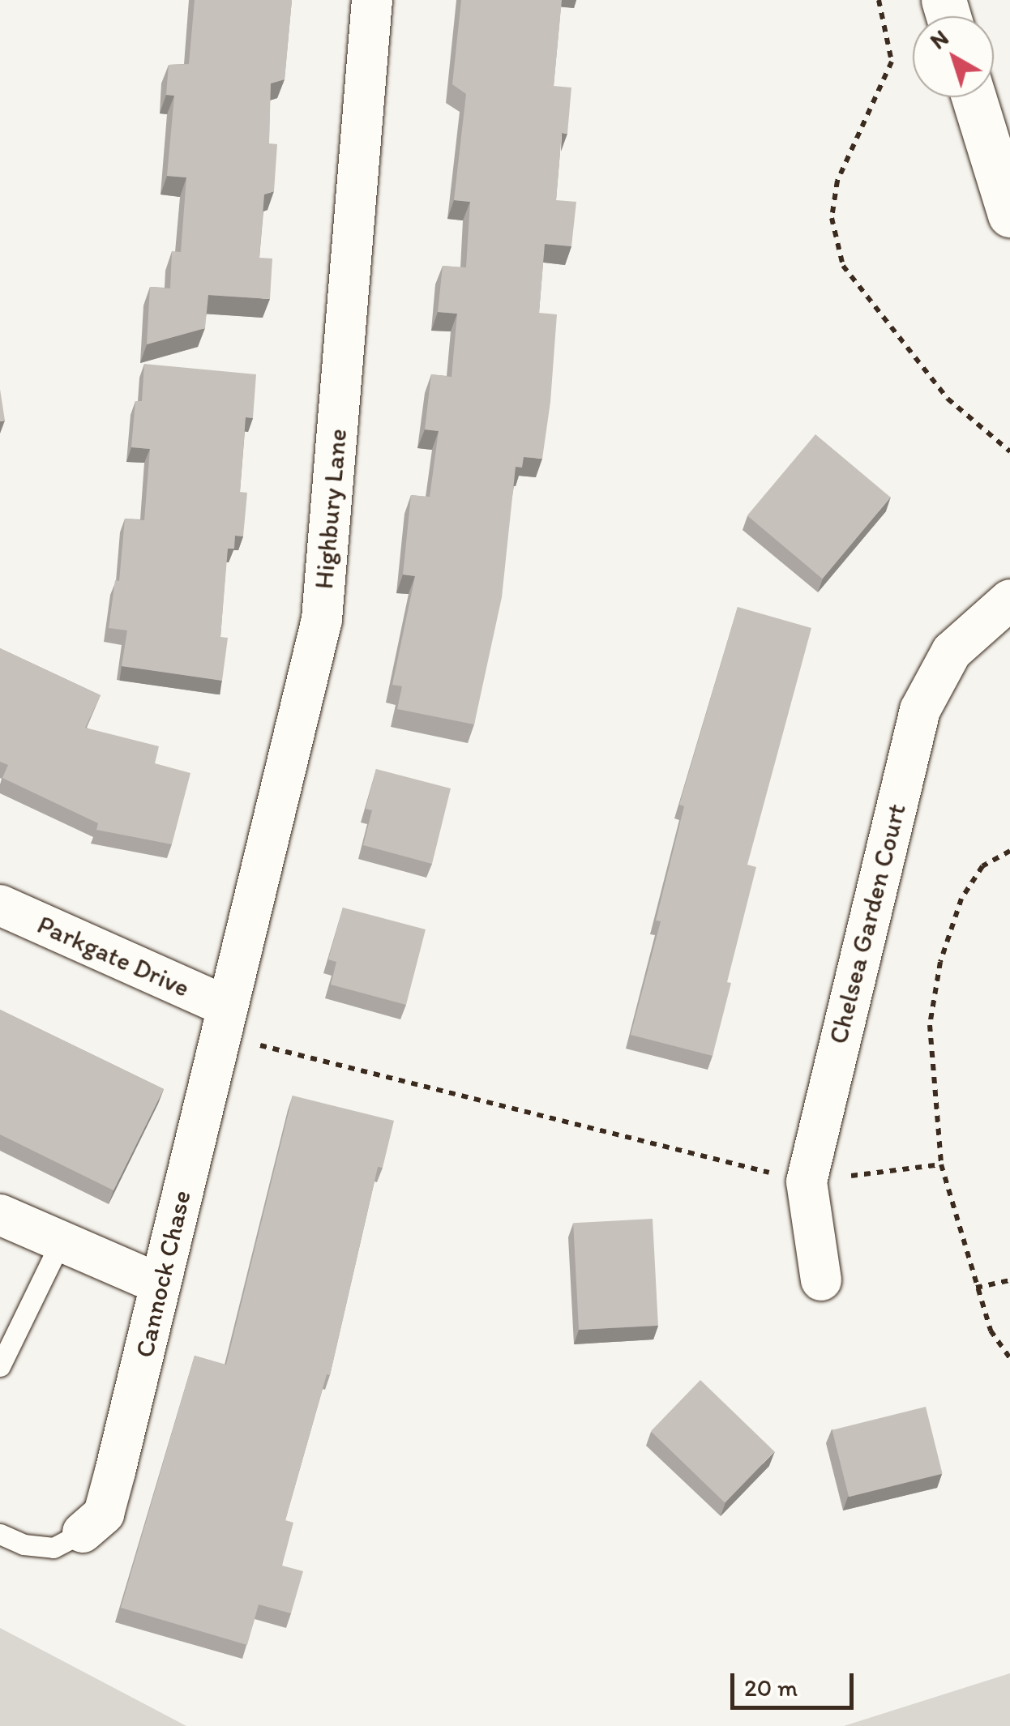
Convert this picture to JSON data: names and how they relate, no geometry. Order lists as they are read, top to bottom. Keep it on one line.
{"streets":{"street":["Highbury Lane","Chelsea Garden Court","Parkgate Drive","Cannock Chase"]},"crossings":[["Highbury Lane","Parkgate Drive"],["Highbury Lane","Cannock Chase"],["Parkgate Drive","Cannock Chase"]],"scale_bar":"20 m","north":"top left"}
